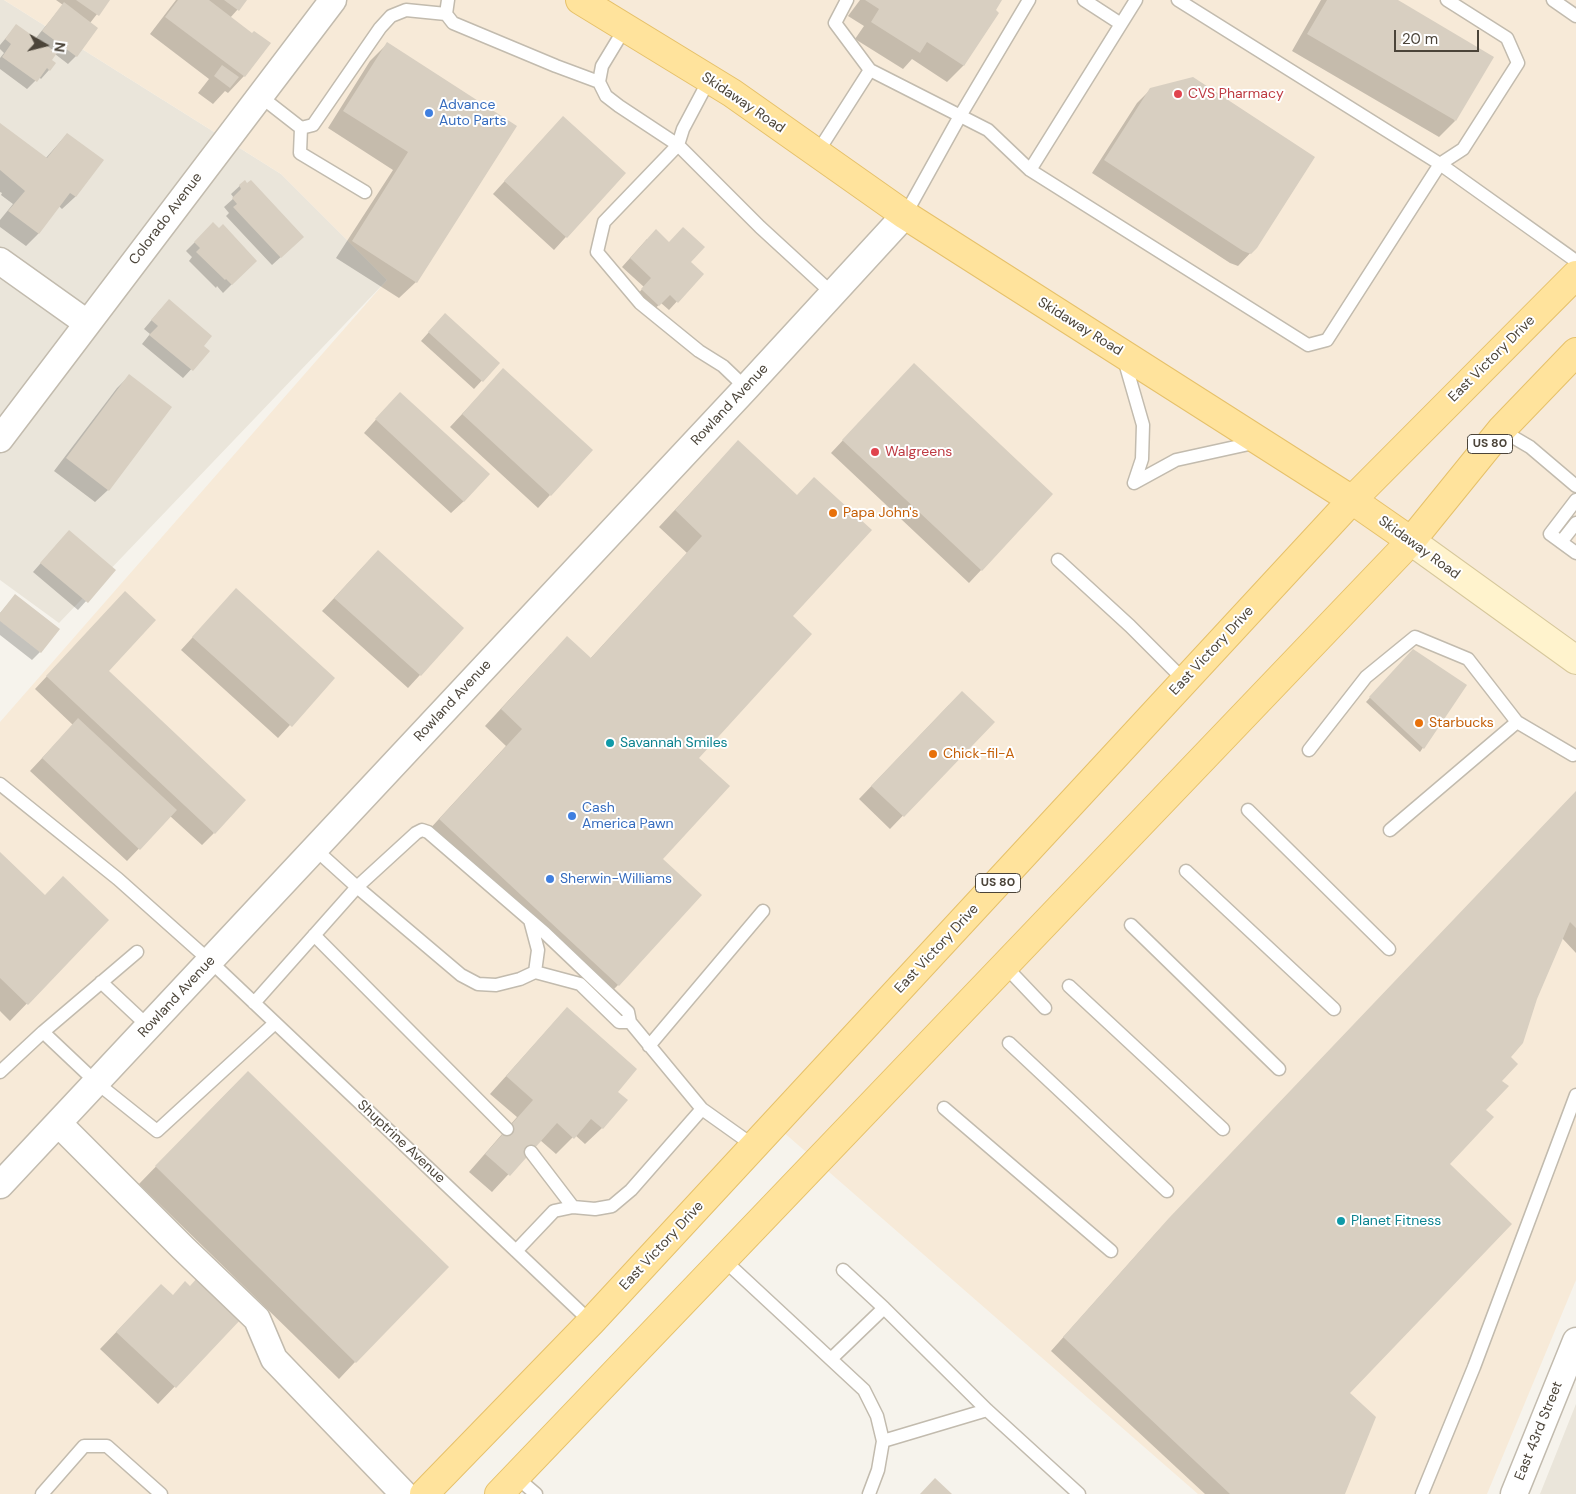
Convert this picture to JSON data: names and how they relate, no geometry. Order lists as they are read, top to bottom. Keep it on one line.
{"streets":{"main road":["Skidaway Road","East Victory Drive","US 80"],"street":["Colorado Avenue","Rowland Avenue","East 43rd Street"],"lane":["Shuptrine Avenue"]},"crossings":[["Skidaway Road","East Victory Drive"],["Skidaway Road","Rowland Avenue"],["Skidaway Road","US 80"],["East Victory Drive","Shuptrine Avenue"],["Rowland Avenue","Shuptrine Avenue"]],"places":["CVS Pharmacy","Advance Auto Parts","Walgreens","Papa John's","Starbucks","Savannah Smiles","Chick-fil-A","Cash America Pawn","Sherwin-Williams","Planet Fitness"],"scale_bar":"20 m","north":"right"}
